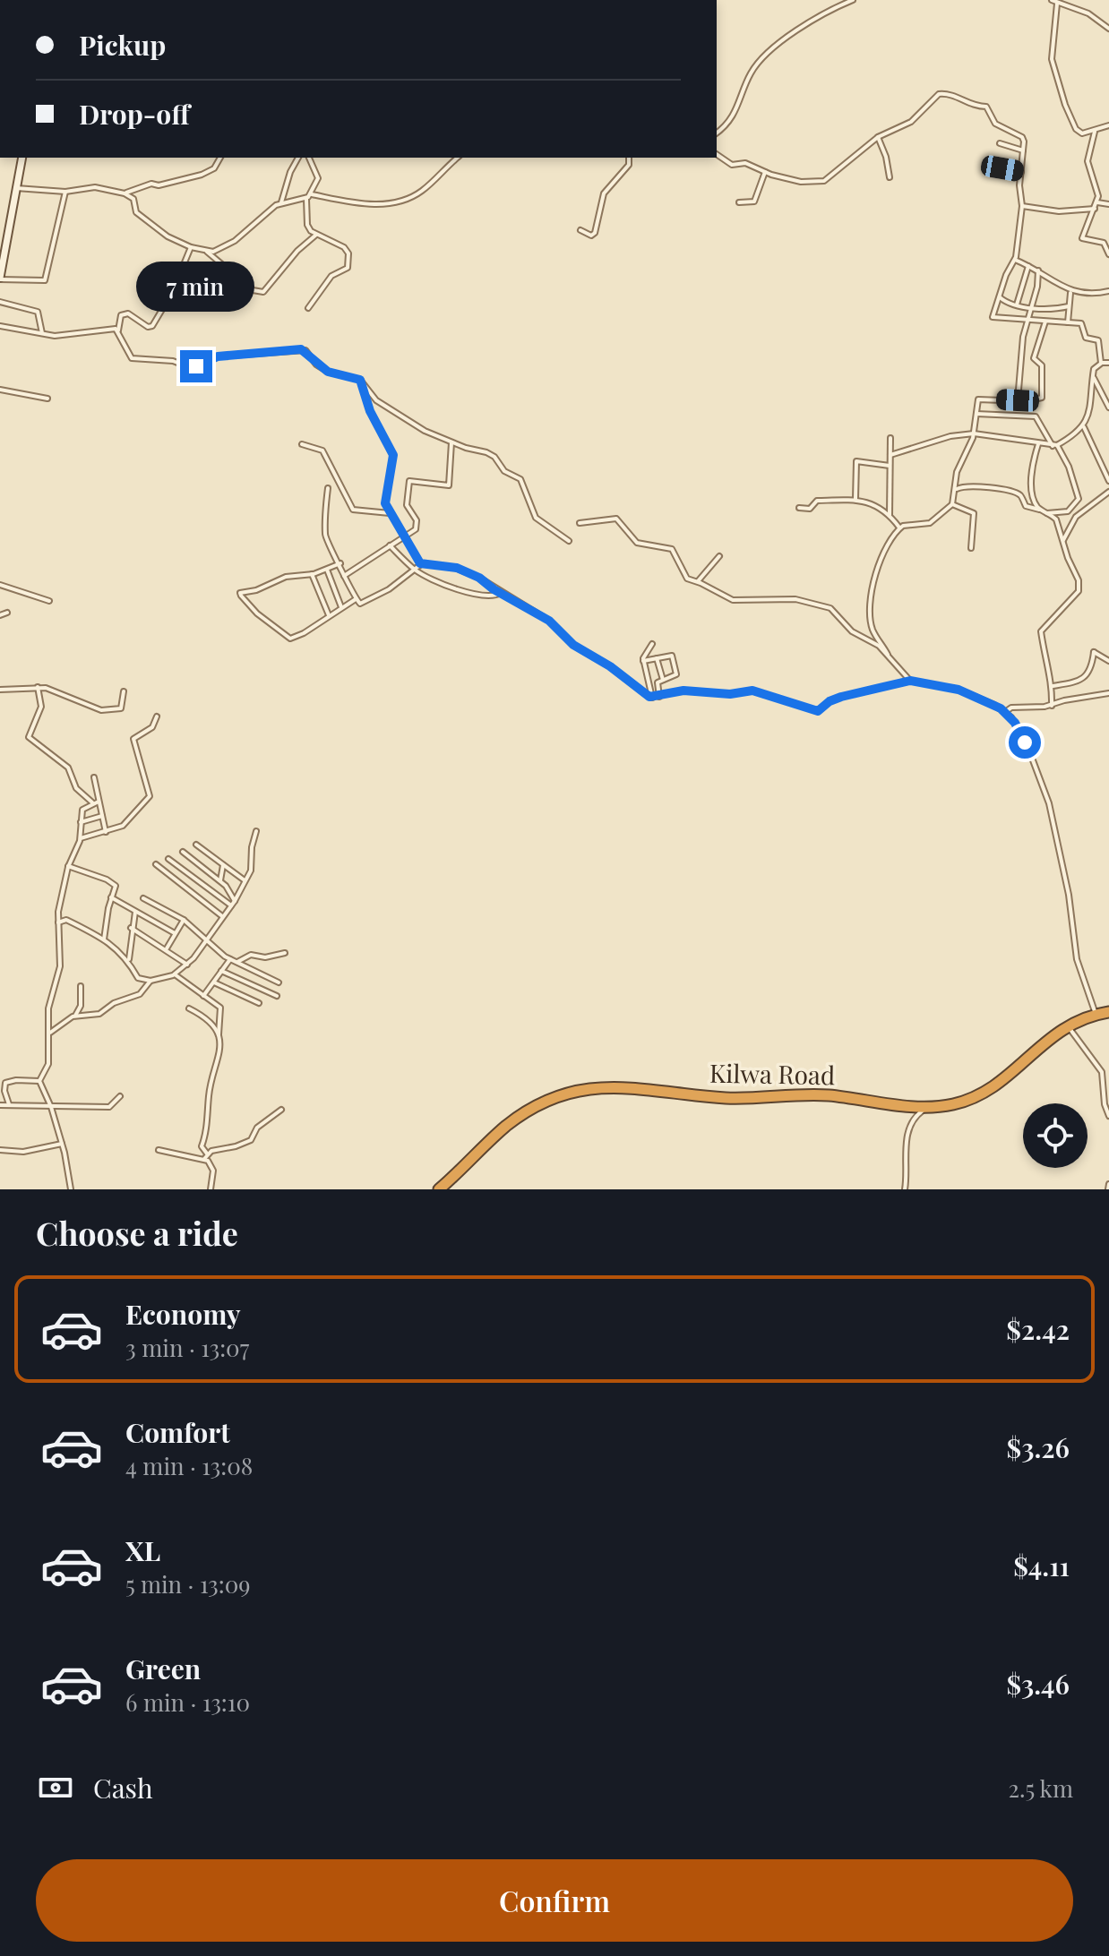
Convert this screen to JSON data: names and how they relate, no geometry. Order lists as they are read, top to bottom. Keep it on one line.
{"streets":{"highway":["Kilwa Road"]},"page":{"banner":["Pickup","Drop-off"],"bubble":"7 min","heading":"Choose a ride","list":[{"name":"Economy","note":"3 min · 13:07","value":"$2.42"},{"name":"Comfort","note":"4 min · 13:08","value":"$3.26"},{"name":"XL","note":"5 min · 13:09","value":"$4.11"},{"name":"Green","note":"6 min · 13:10","value":"$3.46"}],"pay":["Cash","2.5 km"],"buttons":"Confirm"}}
